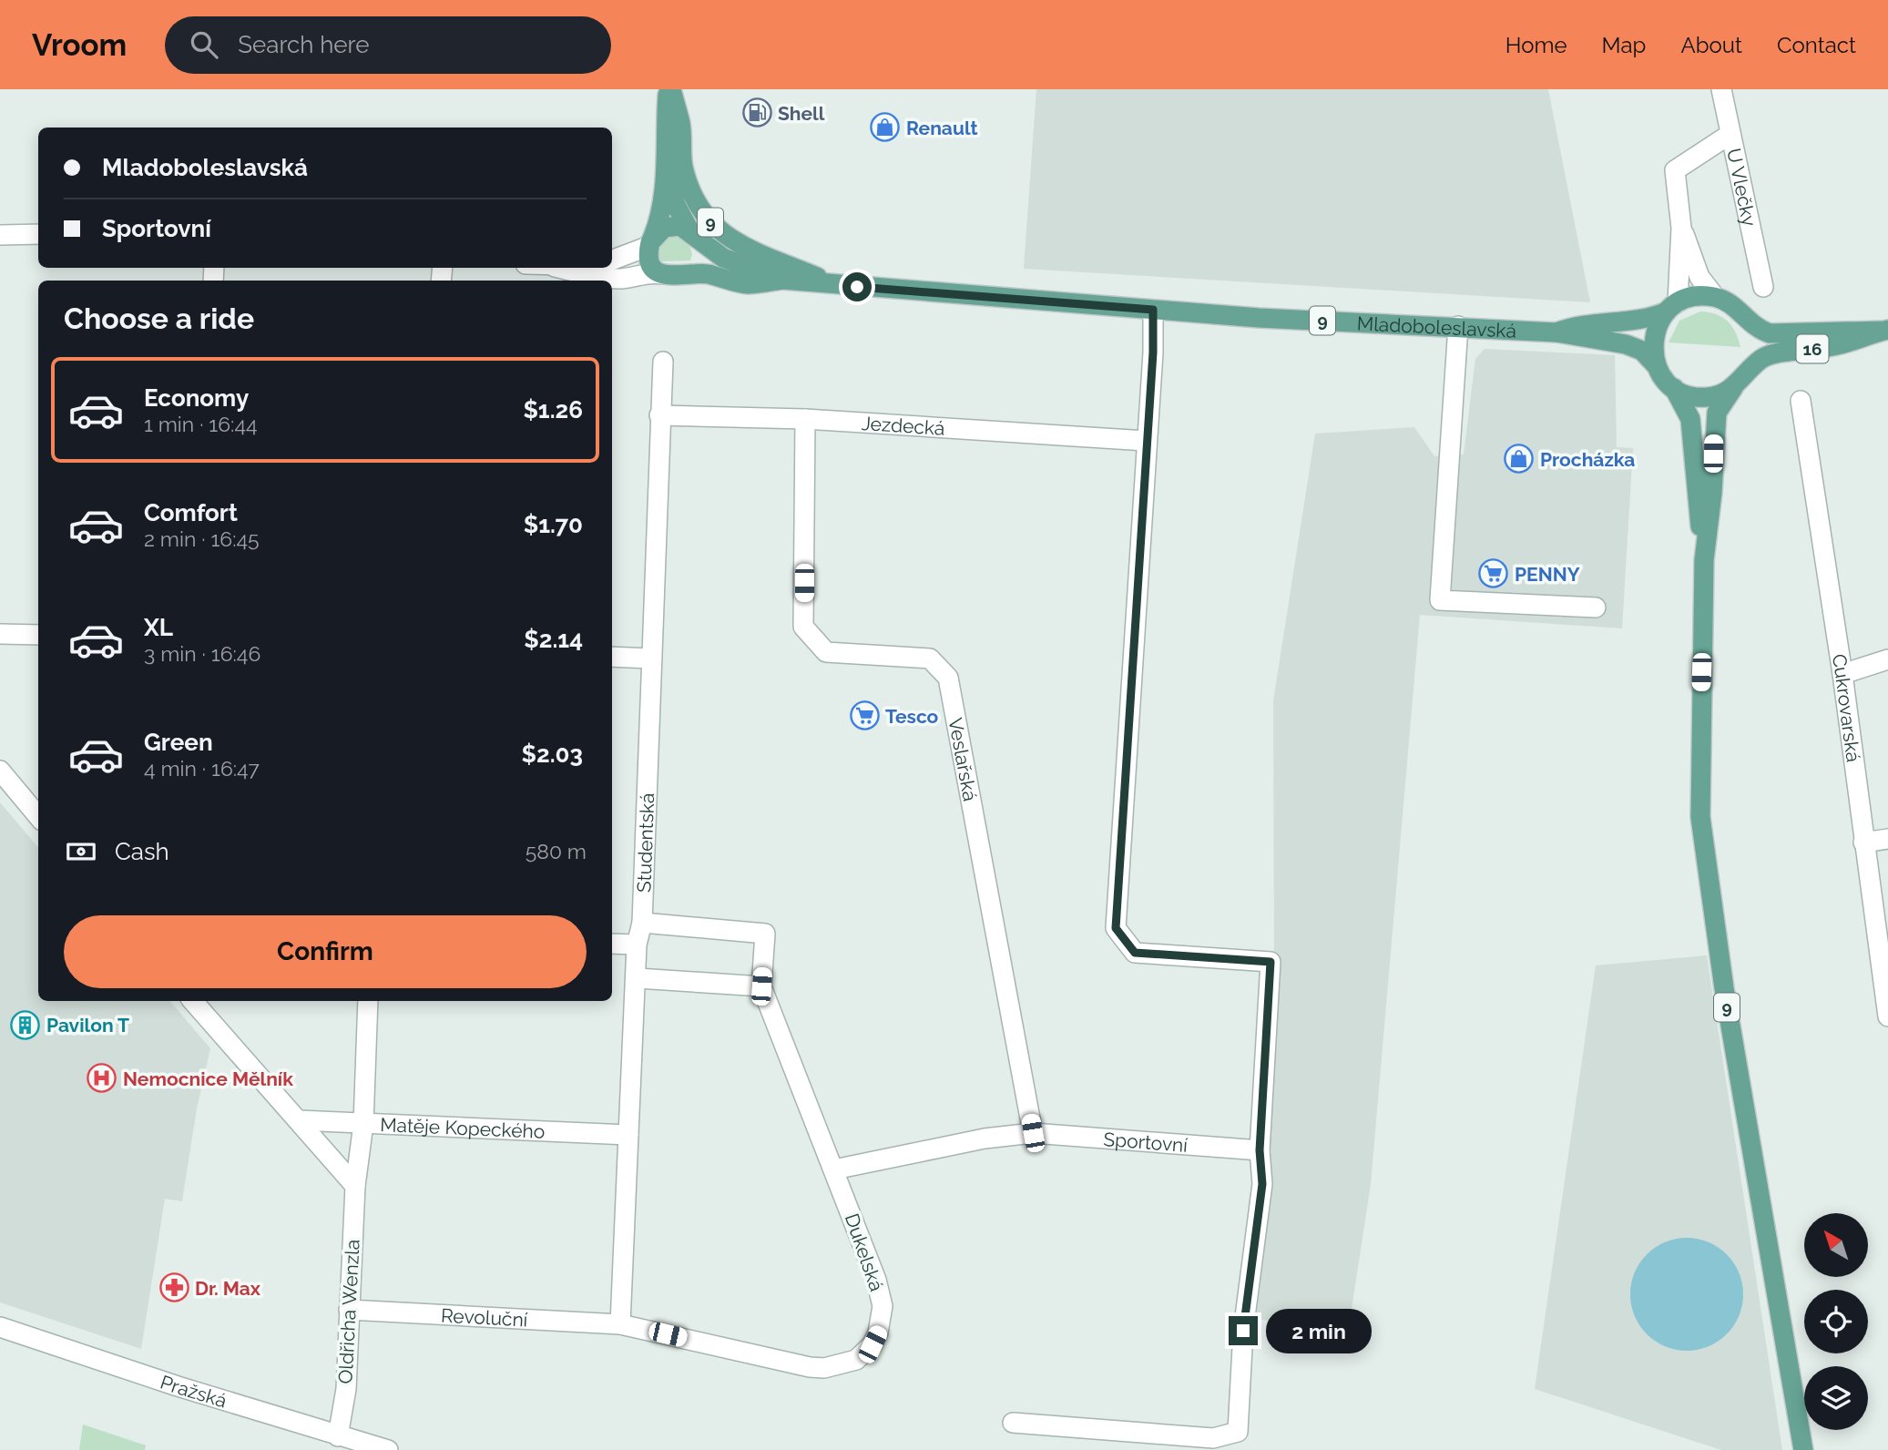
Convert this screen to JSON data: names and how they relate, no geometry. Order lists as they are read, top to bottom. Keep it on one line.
{"streets":{"main road":["9","Mladoboleslavská","16"],"street":["U Vlečky","Jezdecká","Cukrovarská","Veslařská","Studentská","Matěje Kopeckého","Sportovní","Dukelská","Oldřicha Wenzla","Revoluční","Pražská"]},"crossings":[["9","Mladoboleslavská"],["9","16"],["Mladoboleslavská","16"],["Jezdecká","Veslařská"],["Jezdecká","Studentská"],["Veslařská","Sportovní"],["Studentská","Matěje Kopeckého"],["Studentská","Dukelská"],["Studentská","Revoluční"],["Matěje Kopeckého","Oldřicha Wenzla"],["Sportovní","Dukelská"],["Dukelská","Revoluční"],["Oldřicha Wenzla","Revoluční"],["Oldřicha Wenzla","Pražská"]],"places":{"fuel station":["Shell"],"shop":["Renault","Procházka"],"supermarket":["PENNY","Tesco"],"building":["Pavilon T"],"hospital":["Nemocnice Mělník"],"pharmacy":["Dr. Max"]},"north":"top left","page":{"header":"Vroom","search":"Search here","nav":["Home","Map","About","Contact"],"banner":["Mladoboleslavská","Sportovní"],"heading":"Choose a ride","list":[{"name":"Economy","note":"1 min · 16:44","value":"$1.26"},{"name":"Comfort","note":"2 min · 16:45","value":"$1.70"},{"name":"XL","note":"3 min · 16:46","value":"$2.14"},{"name":"Green","note":"4 min · 16:47","value":"$2.03"}],"pay":["Cash","580 m"],"buttons":"Confirm","bubble":"2 min"}}
